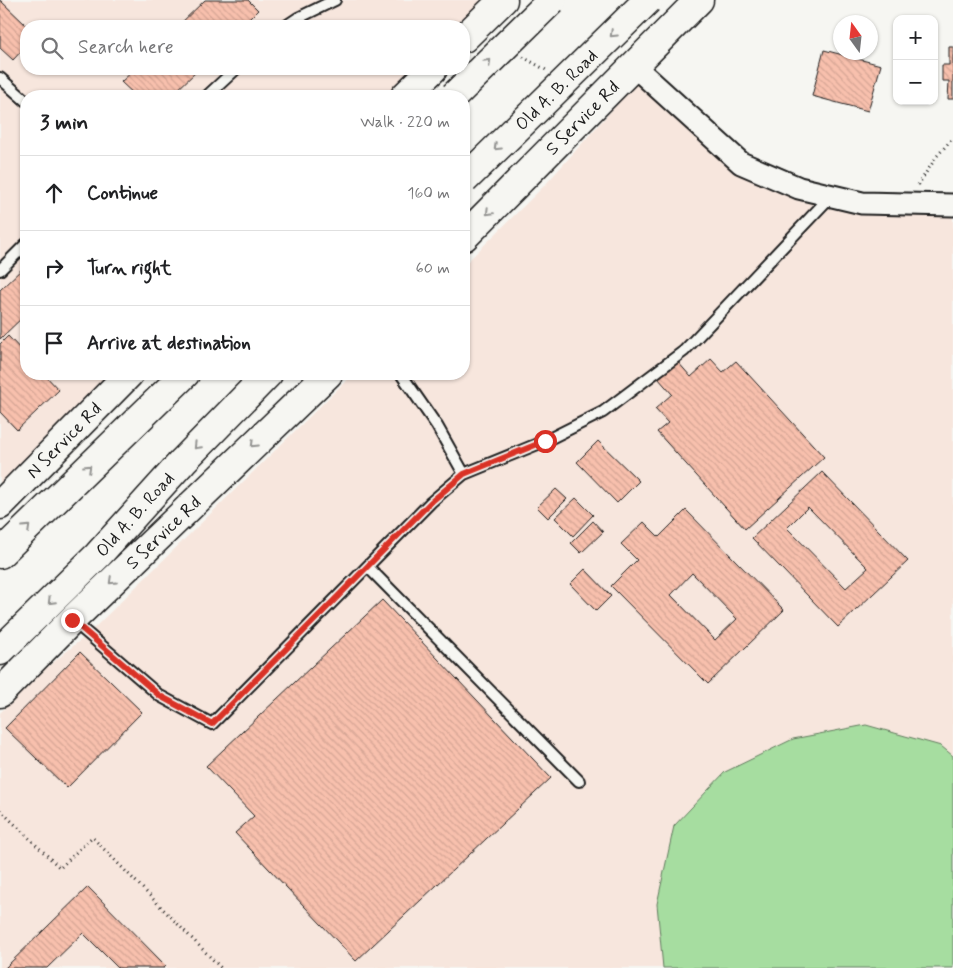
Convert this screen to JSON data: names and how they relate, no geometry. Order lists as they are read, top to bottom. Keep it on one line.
{"streets":{"main road":["Old A. B. Road","S Service Rd","N Service Rd"]},"north":"top","page":{"map_buttons":["+","−"],"search":"Search here","heading":["3 min","Walk · 220 m"],"list":[["Continue","160 m"],["Turn right","60 m"],"Arrive at destination"]}}
